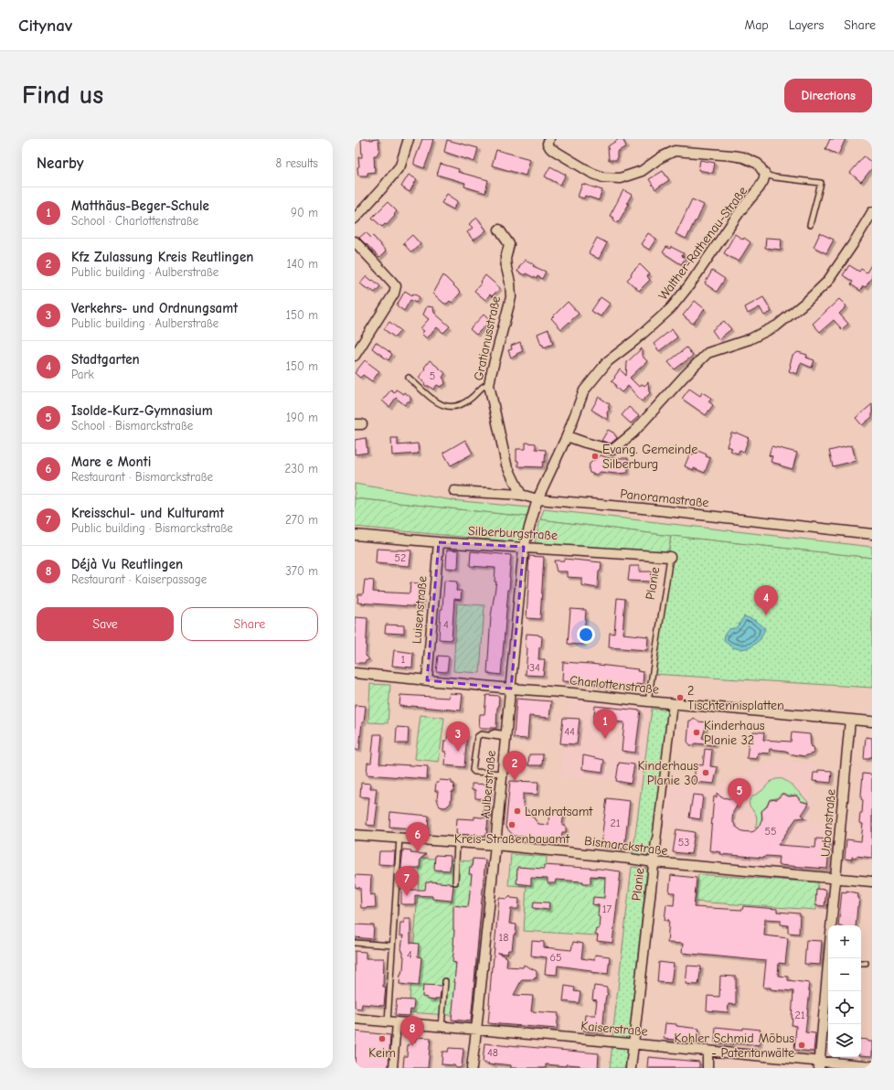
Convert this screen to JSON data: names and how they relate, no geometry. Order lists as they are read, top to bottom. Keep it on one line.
{"streets":{"street":["Walther-Rathenau-Straße","Gratianusstraße","Panoramastraße","Silberburgstraße","Planie","Luisenstraße","Charlottenstraße","Aulberstraße","Urbanstraße","Bismarckstraße","Kaiserstraße"]},"crossings":[["Walther-Rathenau-Straße","Panoramastraße"],["Walther-Rathenau-Straße","Silberburgstraße"],["Walther-Rathenau-Straße","Aulberstraße"],["Gratianusstraße","Panoramastraße"],["Silberburgstraße","Planie"],["Silberburgstraße","Luisenstraße"],["Silberburgstraße","Aulberstraße"],["Planie","Charlottenstraße"],["Planie","Bismarckstraße"],["Planie","Kaiserstraße"],["Luisenstraße","Charlottenstraße"],["Charlottenstraße","Aulberstraße"],["Charlottenstraße","Urbanstraße"],["Aulberstraße","Bismarckstraße"],["Aulberstraße","Kaiserstraße"],["Urbanstraße","Bismarckstraße"]],"places":["Evang. Gemeinde Silberburg","2 Tischtennisplatten","Kinderhaus Planie 32","Kinderhaus Planie 30","Landratsamt","Kreis-Straßenbauamt","Keim","Kohler Schmid Möbus - Patentanwälte"],"house_numbers":["5","52","4","1","34","44","21","55","53","17","18","4","65","21","48"],"page":{"header":"Citynav","nav":["Map","Layers","Share"],"buttons":["Directions",["Save","Share"]],"title":"Find us","heading":["Nearby","8 results"],"list":[{"mark":"1","name":"Matthäus-Beger-Schule","note":"School · Charlottenstraße","value":"90 m"},{"mark":"2","name":"Kfz Zulassung Kreis Reutlingen","note":"Public building · Aulberstraße","value":"140 m"},{"mark":"3","name":"Verkehrs- und Ordnungsamt","note":"Public building · Aulberstraße","value":"150 m"},{"mark":"4","name":"Stadtgarten","note":"Park","value":"150 m"},{"mark":"5","name":"Isolde-Kurz-Gymnasium","note":"School · Bismarckstraße","value":"190 m"},{"mark":"6","name":"Mare e Monti","note":"Restaurant · Bismarckstraße","value":"230 m"},{"mark":"7","name":"Kreisschul- und Kulturamt","note":"Public building · Bismarckstraße","value":"270 m"},{"mark":"8","name":"Déjà Vu Reutlingen","note":"Restaurant · Kaiserpassage","value":"370 m"}],"pins":["4","1","3","2","5","6","7","8"],"map_buttons":["+","−"]}}
